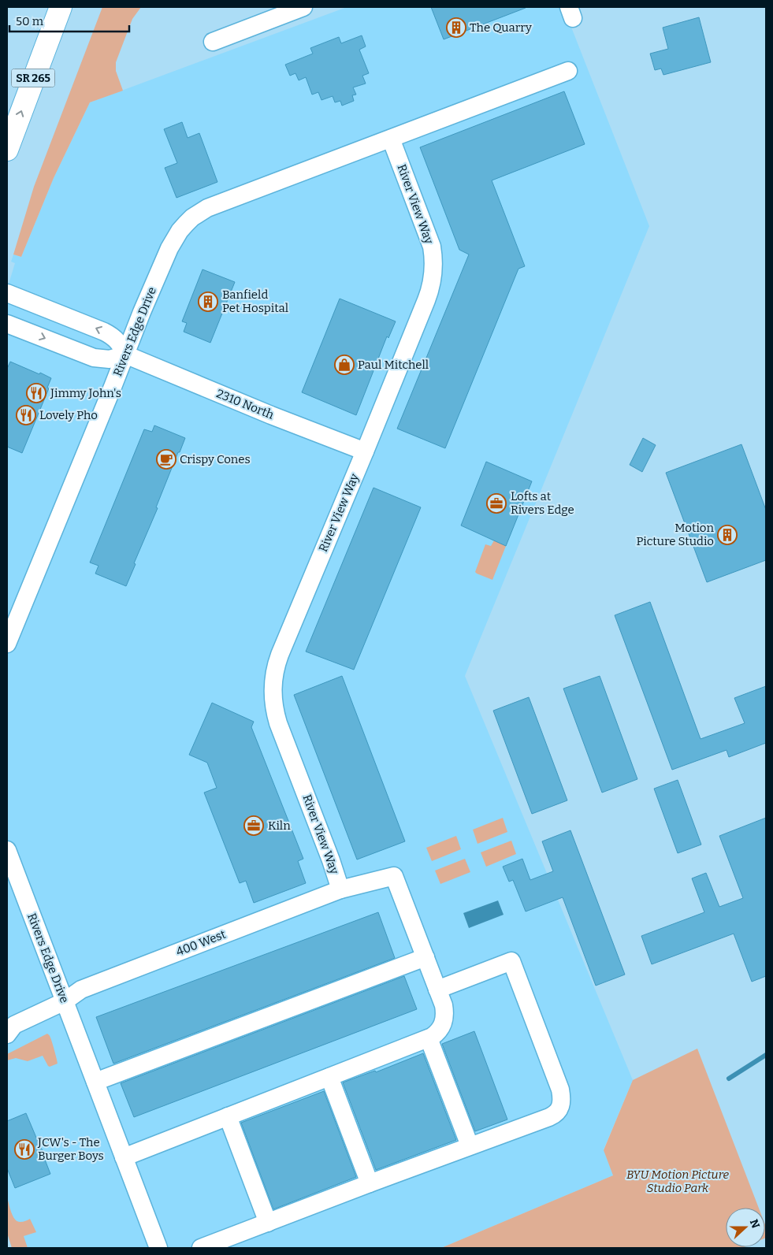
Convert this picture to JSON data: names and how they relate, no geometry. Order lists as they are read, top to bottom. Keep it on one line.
{"streets":{"main road":["SR 265"],"street":["River View Way","Rivers Edge Drive","2310 North","400 West"]},"crossings":[["River View Way","Rivers Edge Drive"],["River View Way","2310 North"],["River View Way","400 West"],["Rivers Edge Drive","2310 North"],["Rivers Edge Drive","400 West"]],"parks":["BYU Motion Picture Studio Park"],"places":{"building":["The Quarry","Banfield Pet Hospital","Motion Picture Studio"],"shop":["Paul Mitchell"],"restaurant":["Jimmy John's","Lovely Pho","JCW's - The Burger Boys"],"cafe":["Crispy Cones"],"office":["Lofts at Rivers Edge","Kiln"]},"scale_bar":"50 m","north":"right"}
